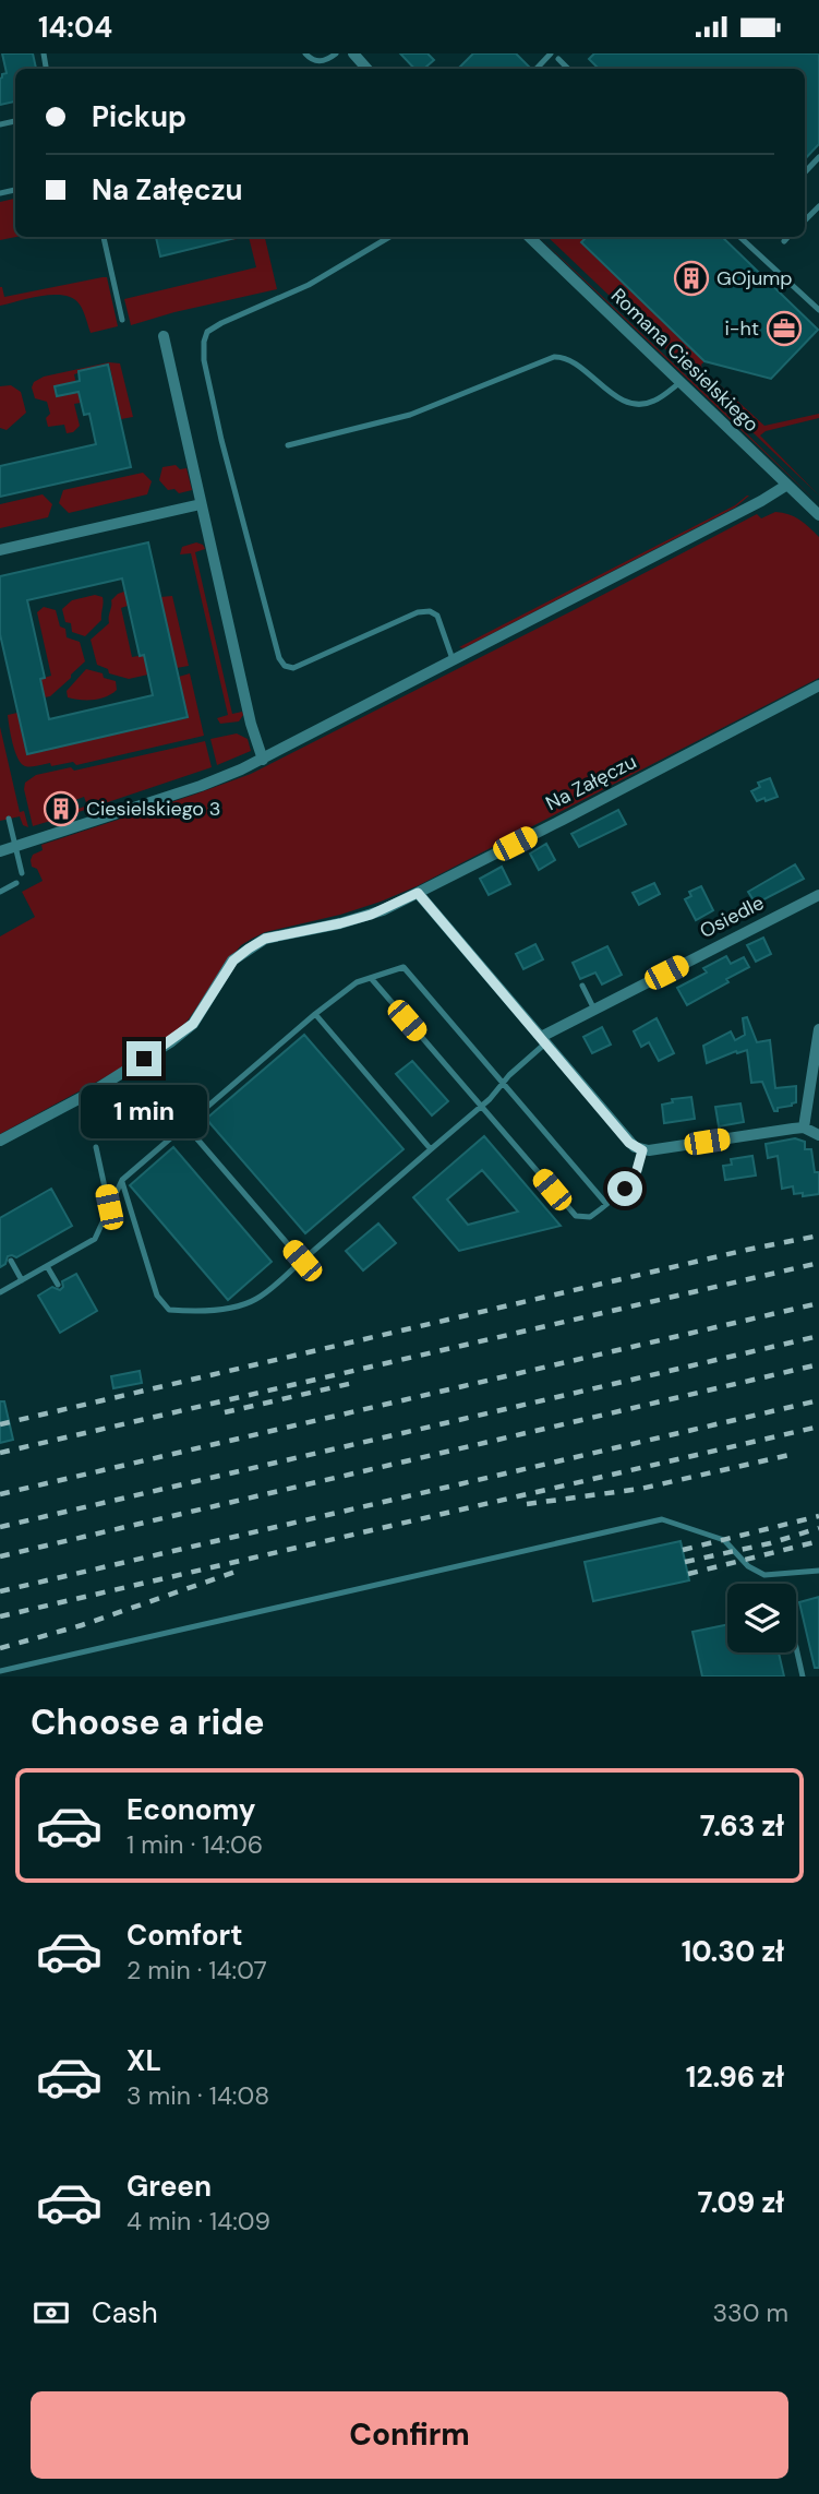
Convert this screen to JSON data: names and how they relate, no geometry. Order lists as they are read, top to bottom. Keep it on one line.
{"streets":{"street":["Romana Ciesielskiego","Na Załęczu","Osiedle"]},"places":{"building":["GOjump","Ciesielskiego 3"],"office":["i-ht"]},"page":{"status":"14:04","banner":["Pickup","Na Załęczu"],"bubble":"1 min","heading":"Choose a ride","list":[{"name":"Economy","note":"1 min · 14:06","value":"7.63 zł"},{"name":"Comfort","note":"2 min · 14:07","value":"10.30 zł"},{"name":"XL","note":"3 min · 14:08","value":"12.96 zł"},{"name":"Green","note":"4 min · 14:09","value":"7.09 zł"}],"pay":["Cash","330 m"],"buttons":"Confirm"}}
